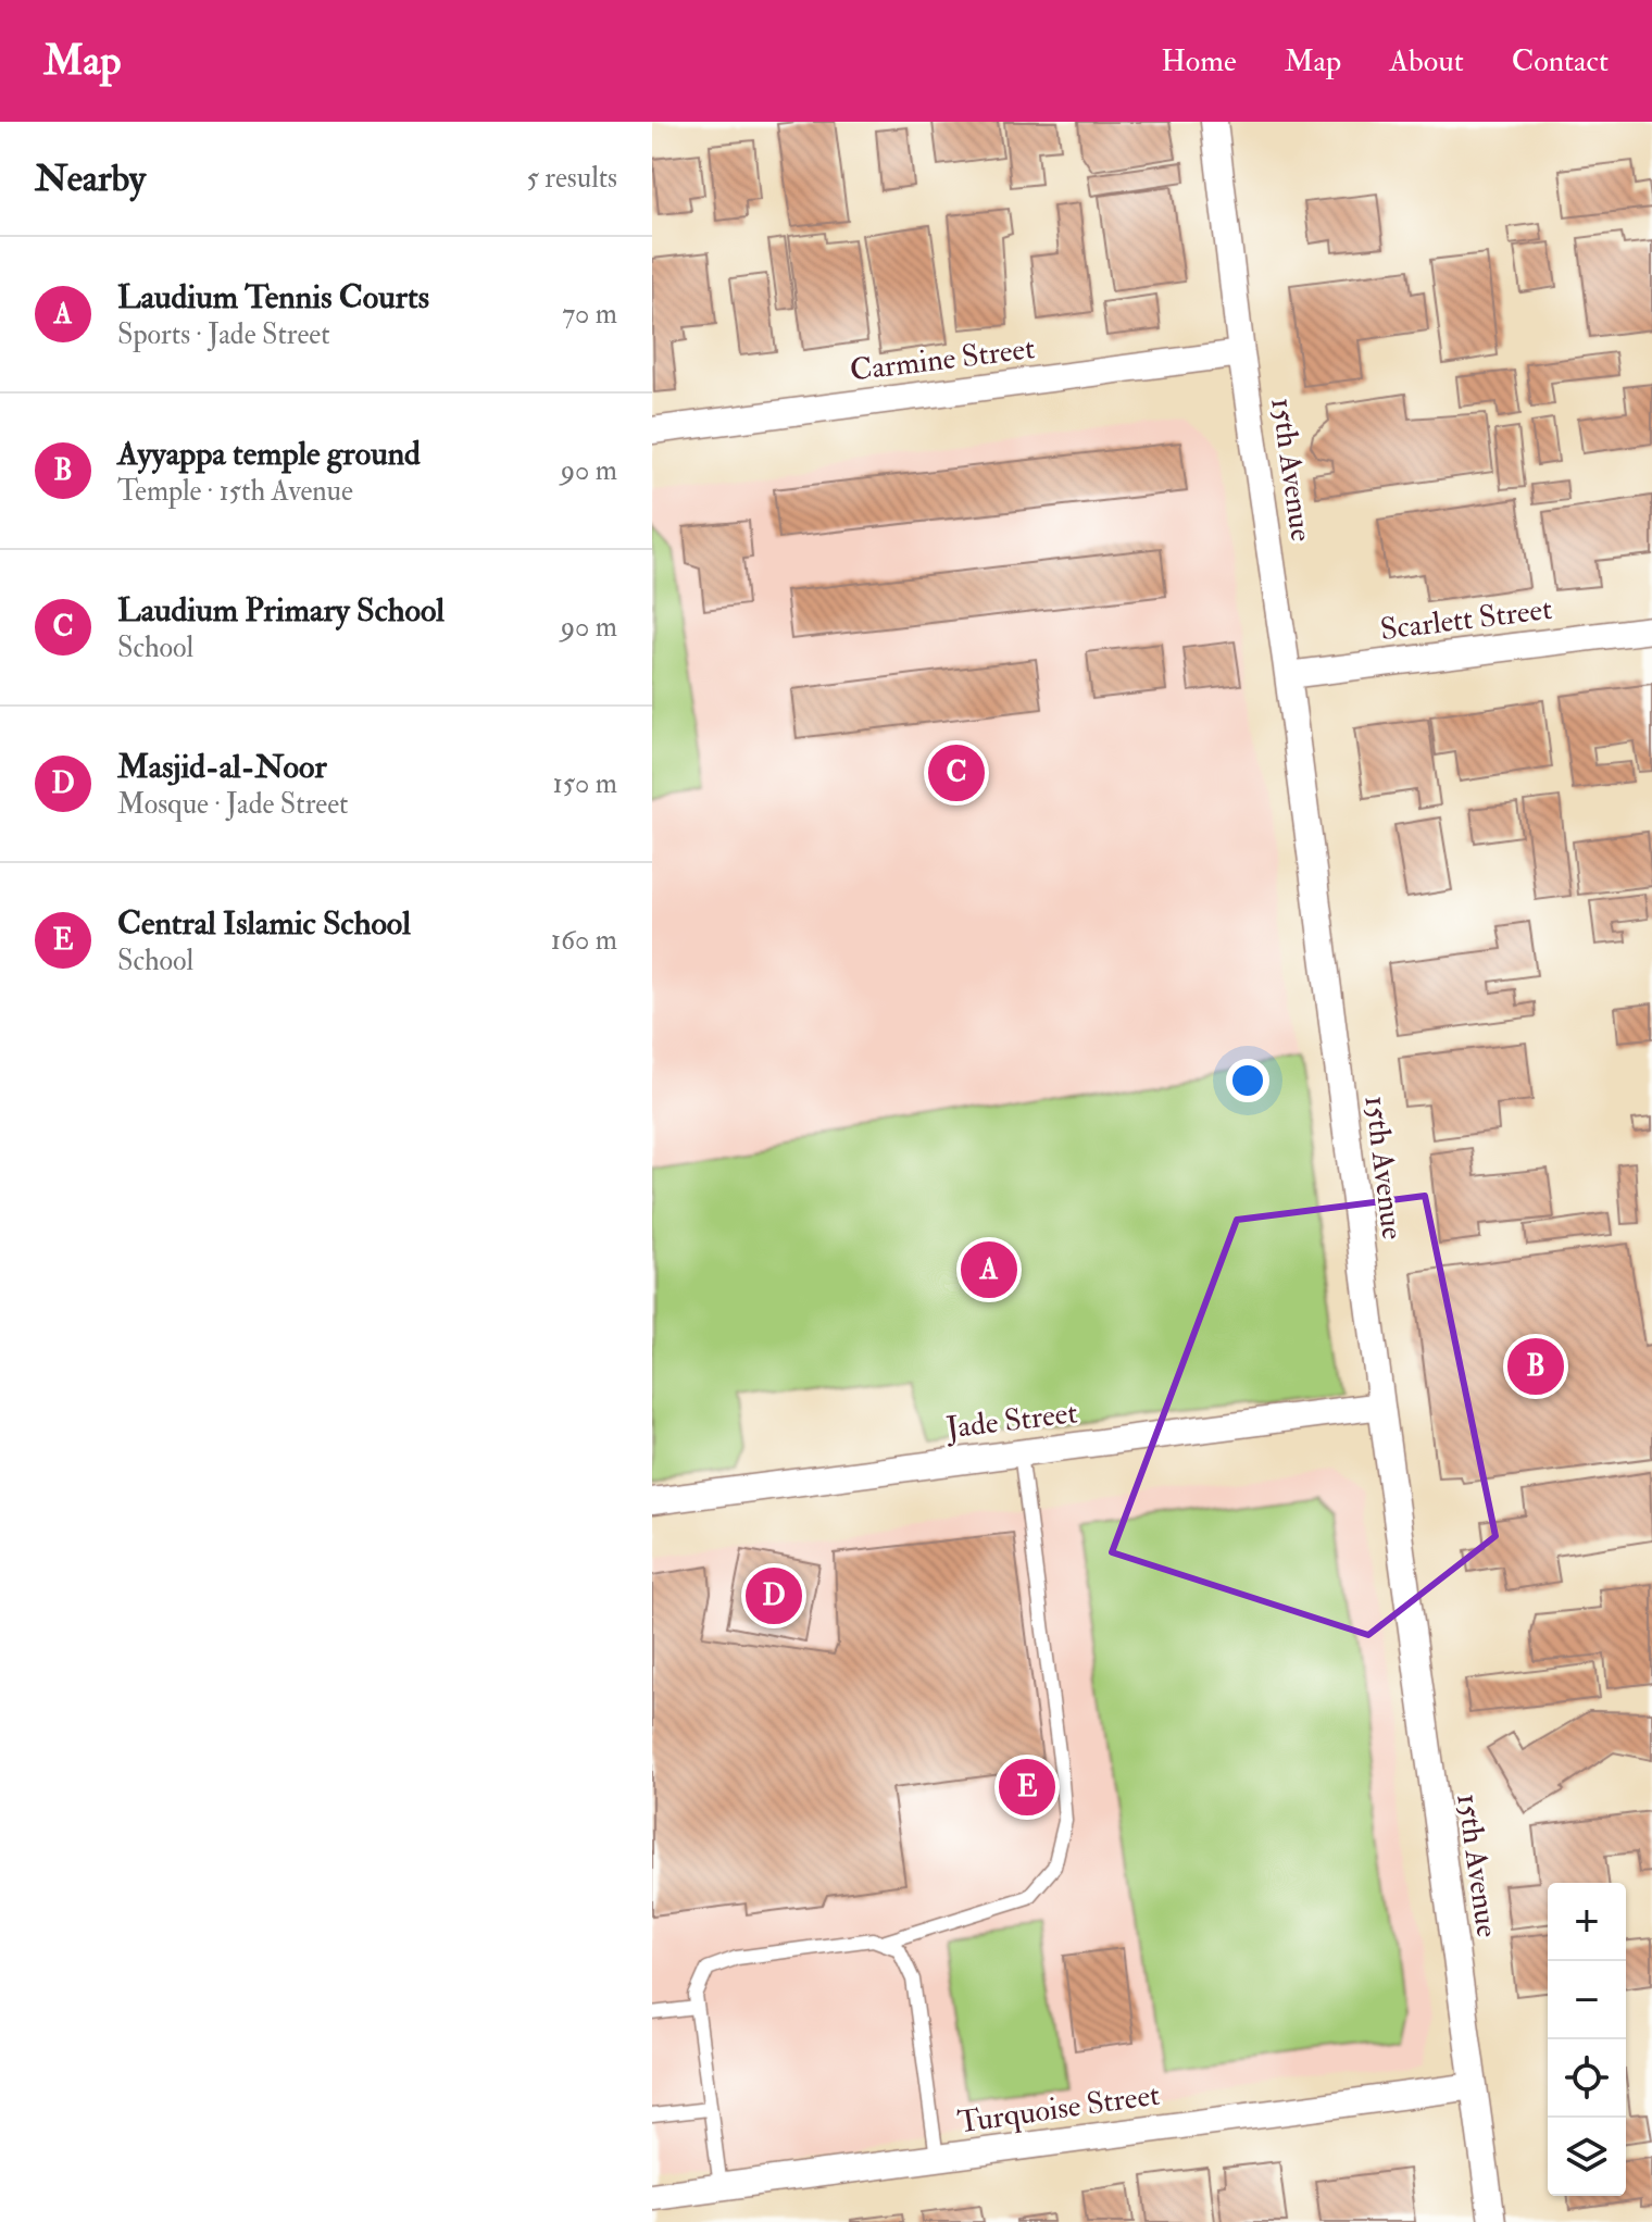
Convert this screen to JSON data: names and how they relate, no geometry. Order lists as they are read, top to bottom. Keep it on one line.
{"streets":{"street":["Carmine Street","15th Avenue","Scarlett Street","Jade Street","Turquoise Street"]},"crossings":[["Carmine Street","15th Avenue"],["15th Avenue","Scarlett Street"],["15th Avenue","Jade Street"],["15th Avenue","Turquoise Street"]],"page":{"header":"Map","nav":["Home","Map","About","Contact"],"heading":["Nearby","5 results"],"list":[{"mark":"A","name":"Laudium Tennis Courts","note":"Sports · Jade Street","value":"70 m"},{"mark":"B","name":"Ayyappa temple ground","note":"Temple · 15th Avenue","value":"90 m"},{"mark":"C","name":"Laudium Primary School","note":"School","value":"90 m"},{"mark":"D","name":"Masjid-al-Noor","note":"Mosque · Jade Street","value":"150 m"},{"mark":"E","name":"Central Islamic School","note":"School","value":"160 m"}],"pins":["C","A","B","D","E"],"map_buttons":["+","−"]}}
